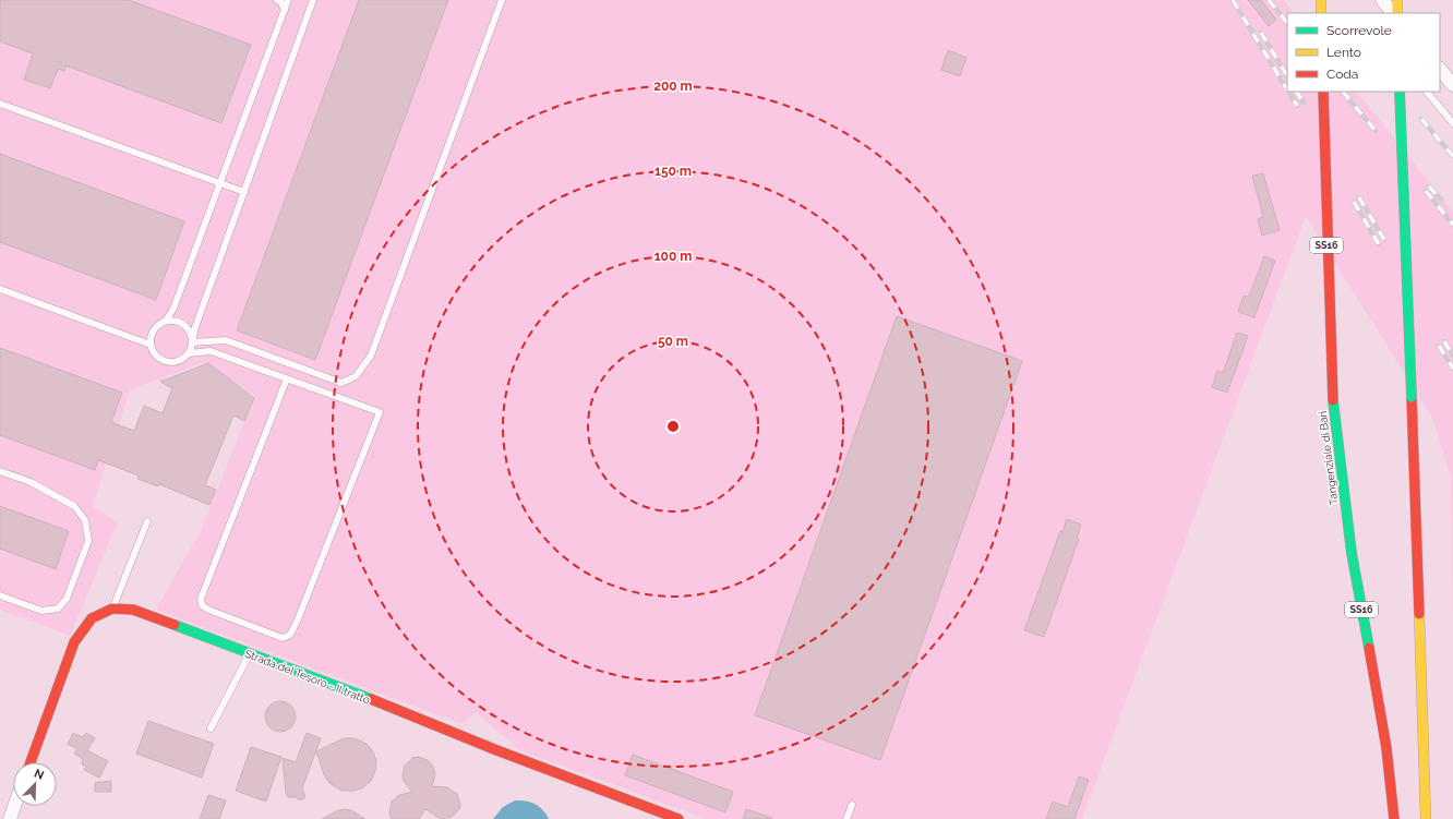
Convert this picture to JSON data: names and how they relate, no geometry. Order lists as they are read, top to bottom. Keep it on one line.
{"streets":{"main road":["SS16","Tangenziale di Bari","Strada del Tesoro - II tratto"]},"legend":["Scorrevole","Lento","Coda"],"north":"top right","rings":["200 m","150 m","100 m","50 m"]}
